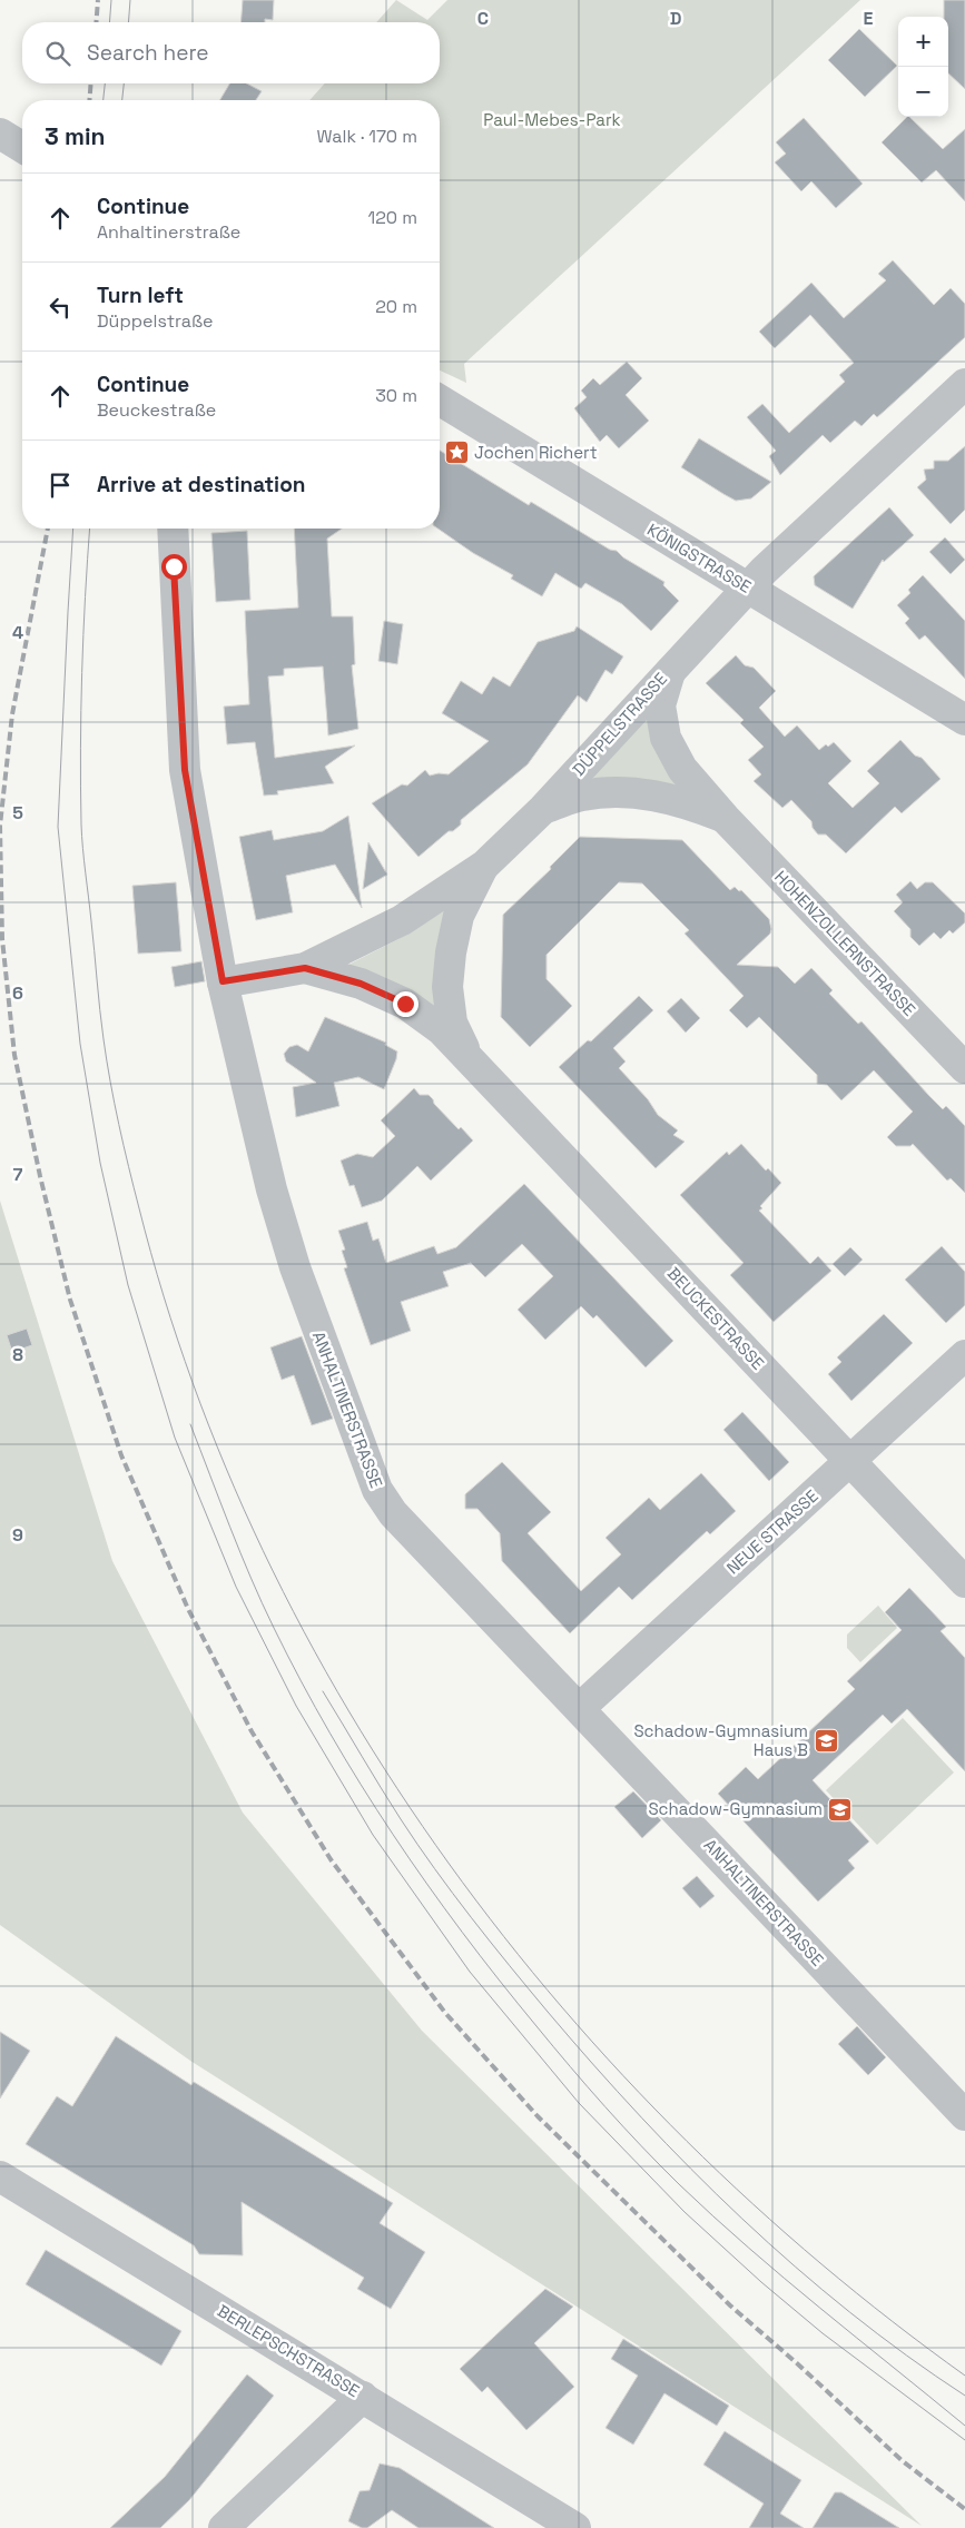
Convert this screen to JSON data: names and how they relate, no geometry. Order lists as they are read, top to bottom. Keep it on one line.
{"streets":{"street":["KÖNIGSTRASSE","DÜPPELSTRASSE","HOHENZOLLERNSTRASSE","BEUCKESTRASSE","ANHALTINERSTRASSE","NEUE STRASSE","BERLEPSCHSTRASSE"]},"crossings":[["KÖNIGSTRASSE","DÜPPELSTRASSE"],["DÜPPELSTRASSE","HOHENZOLLERNSTRASSE"],["DÜPPELSTRASSE","BEUCKESTRASSE"],["DÜPPELSTRASSE","ANHALTINERSTRASSE"],["BEUCKESTRASSE","NEUE STRASSE"],["ANHALTINERSTRASSE","NEUE STRASSE"]],"parks":["Paul-Mebes-Park"],"places":{"place":["Jochen Richert"],"school or university":["Schadow-Gymnasium Haus B","Schadow-Gymnasium"]},"page":{"map_buttons":["+","−"],"search":"Search here","heading":["3 min","Walk · 170 m"],"list":[["Continue","Anhaltinerstraße","120 m"],["Turn left","Düppelstraße","20 m"],["Continue","Beuckestraße","30 m"],"Arrive at destination"]},"grid":{"columns":["C","D","E"],"rows":["4","5","6","7","8","9"]}}
